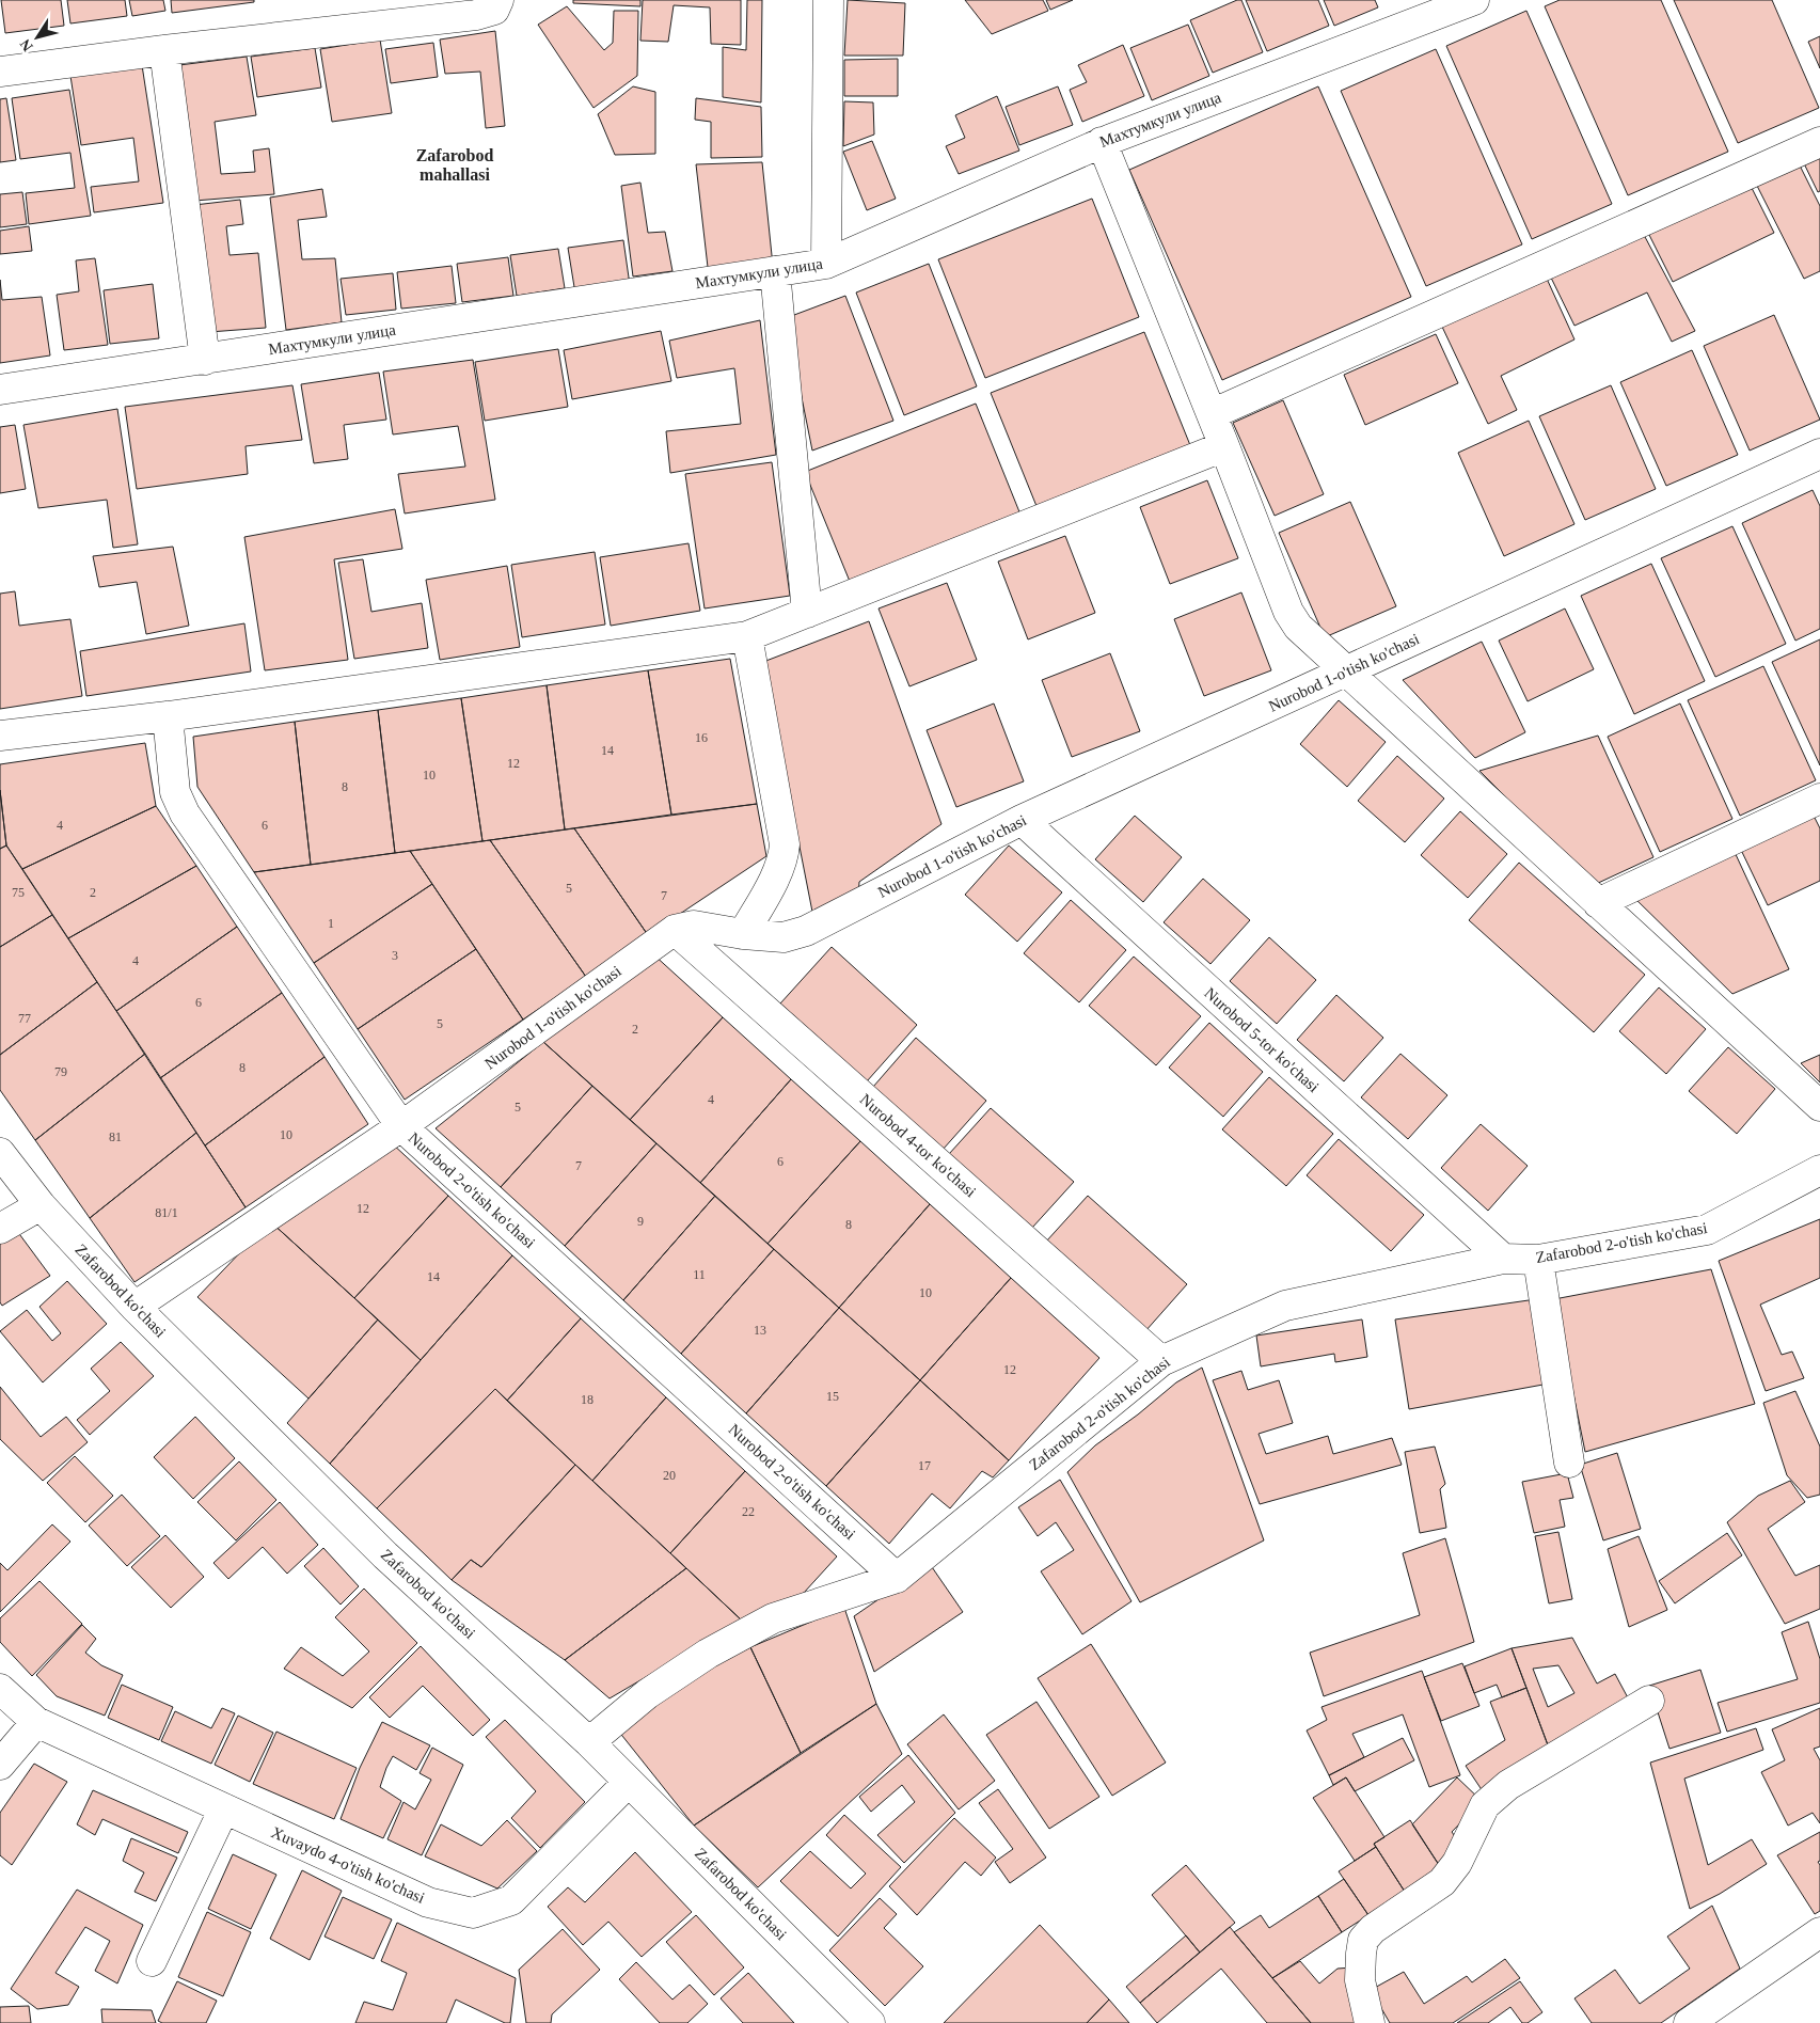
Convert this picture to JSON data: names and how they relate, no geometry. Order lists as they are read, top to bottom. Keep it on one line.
{"streets":{"street":["Махтумкули улица","Nurobod 1-o'tish ko'chasi","Nurobod 5-tor ko'chasi","Nurobod 4-tor ko'chasi","Nurobod 2-o'tish ko'chasi","Zafarobod 2-o'tish ko'chasi","Zafarobod ko'chasi","Xuvaydo 4-o'tish ko'chasi"]},"crossings":[["Nurobod 1-o'tish ko'chasi","Nurobod 5-tor ko'chasi"],["Nurobod 1-o'tish ko'chasi","Nurobod 4-tor ko'chasi"],["Nurobod 1-o'tish ko'chasi","Nurobod 2-o'tish ko'chasi"],["Nurobod 1-o'tish ko'chasi","Zafarobod ko'chasi"],["Nurobod 5-tor ko'chasi","Zafarobod 2-o'tish ko'chasi"],["Nurobod 4-tor ko'chasi","Zafarobod 2-o'tish ko'chasi"],["Nurobod 2-o'tish ko'chasi","Zafarobod 2-o'tish ko'chasi"],["Zafarobod 2-o'tish ko'chasi","Zafarobod ko'chasi"],["Zafarobod ko'chasi","Xuvaydo 4-o'tish ko'chasi"]],"districts":["Zafarobod mahallasi"],"house_numbers":["16","14","12","10","8","4","6","5","75","2","7","1","3","4","6","77","5","2","8","79","4","5","10","81","6","7","12","81/1","9","8","11","14","10","13","12","15","18","17","20","22"],"north":"bottom left"}
